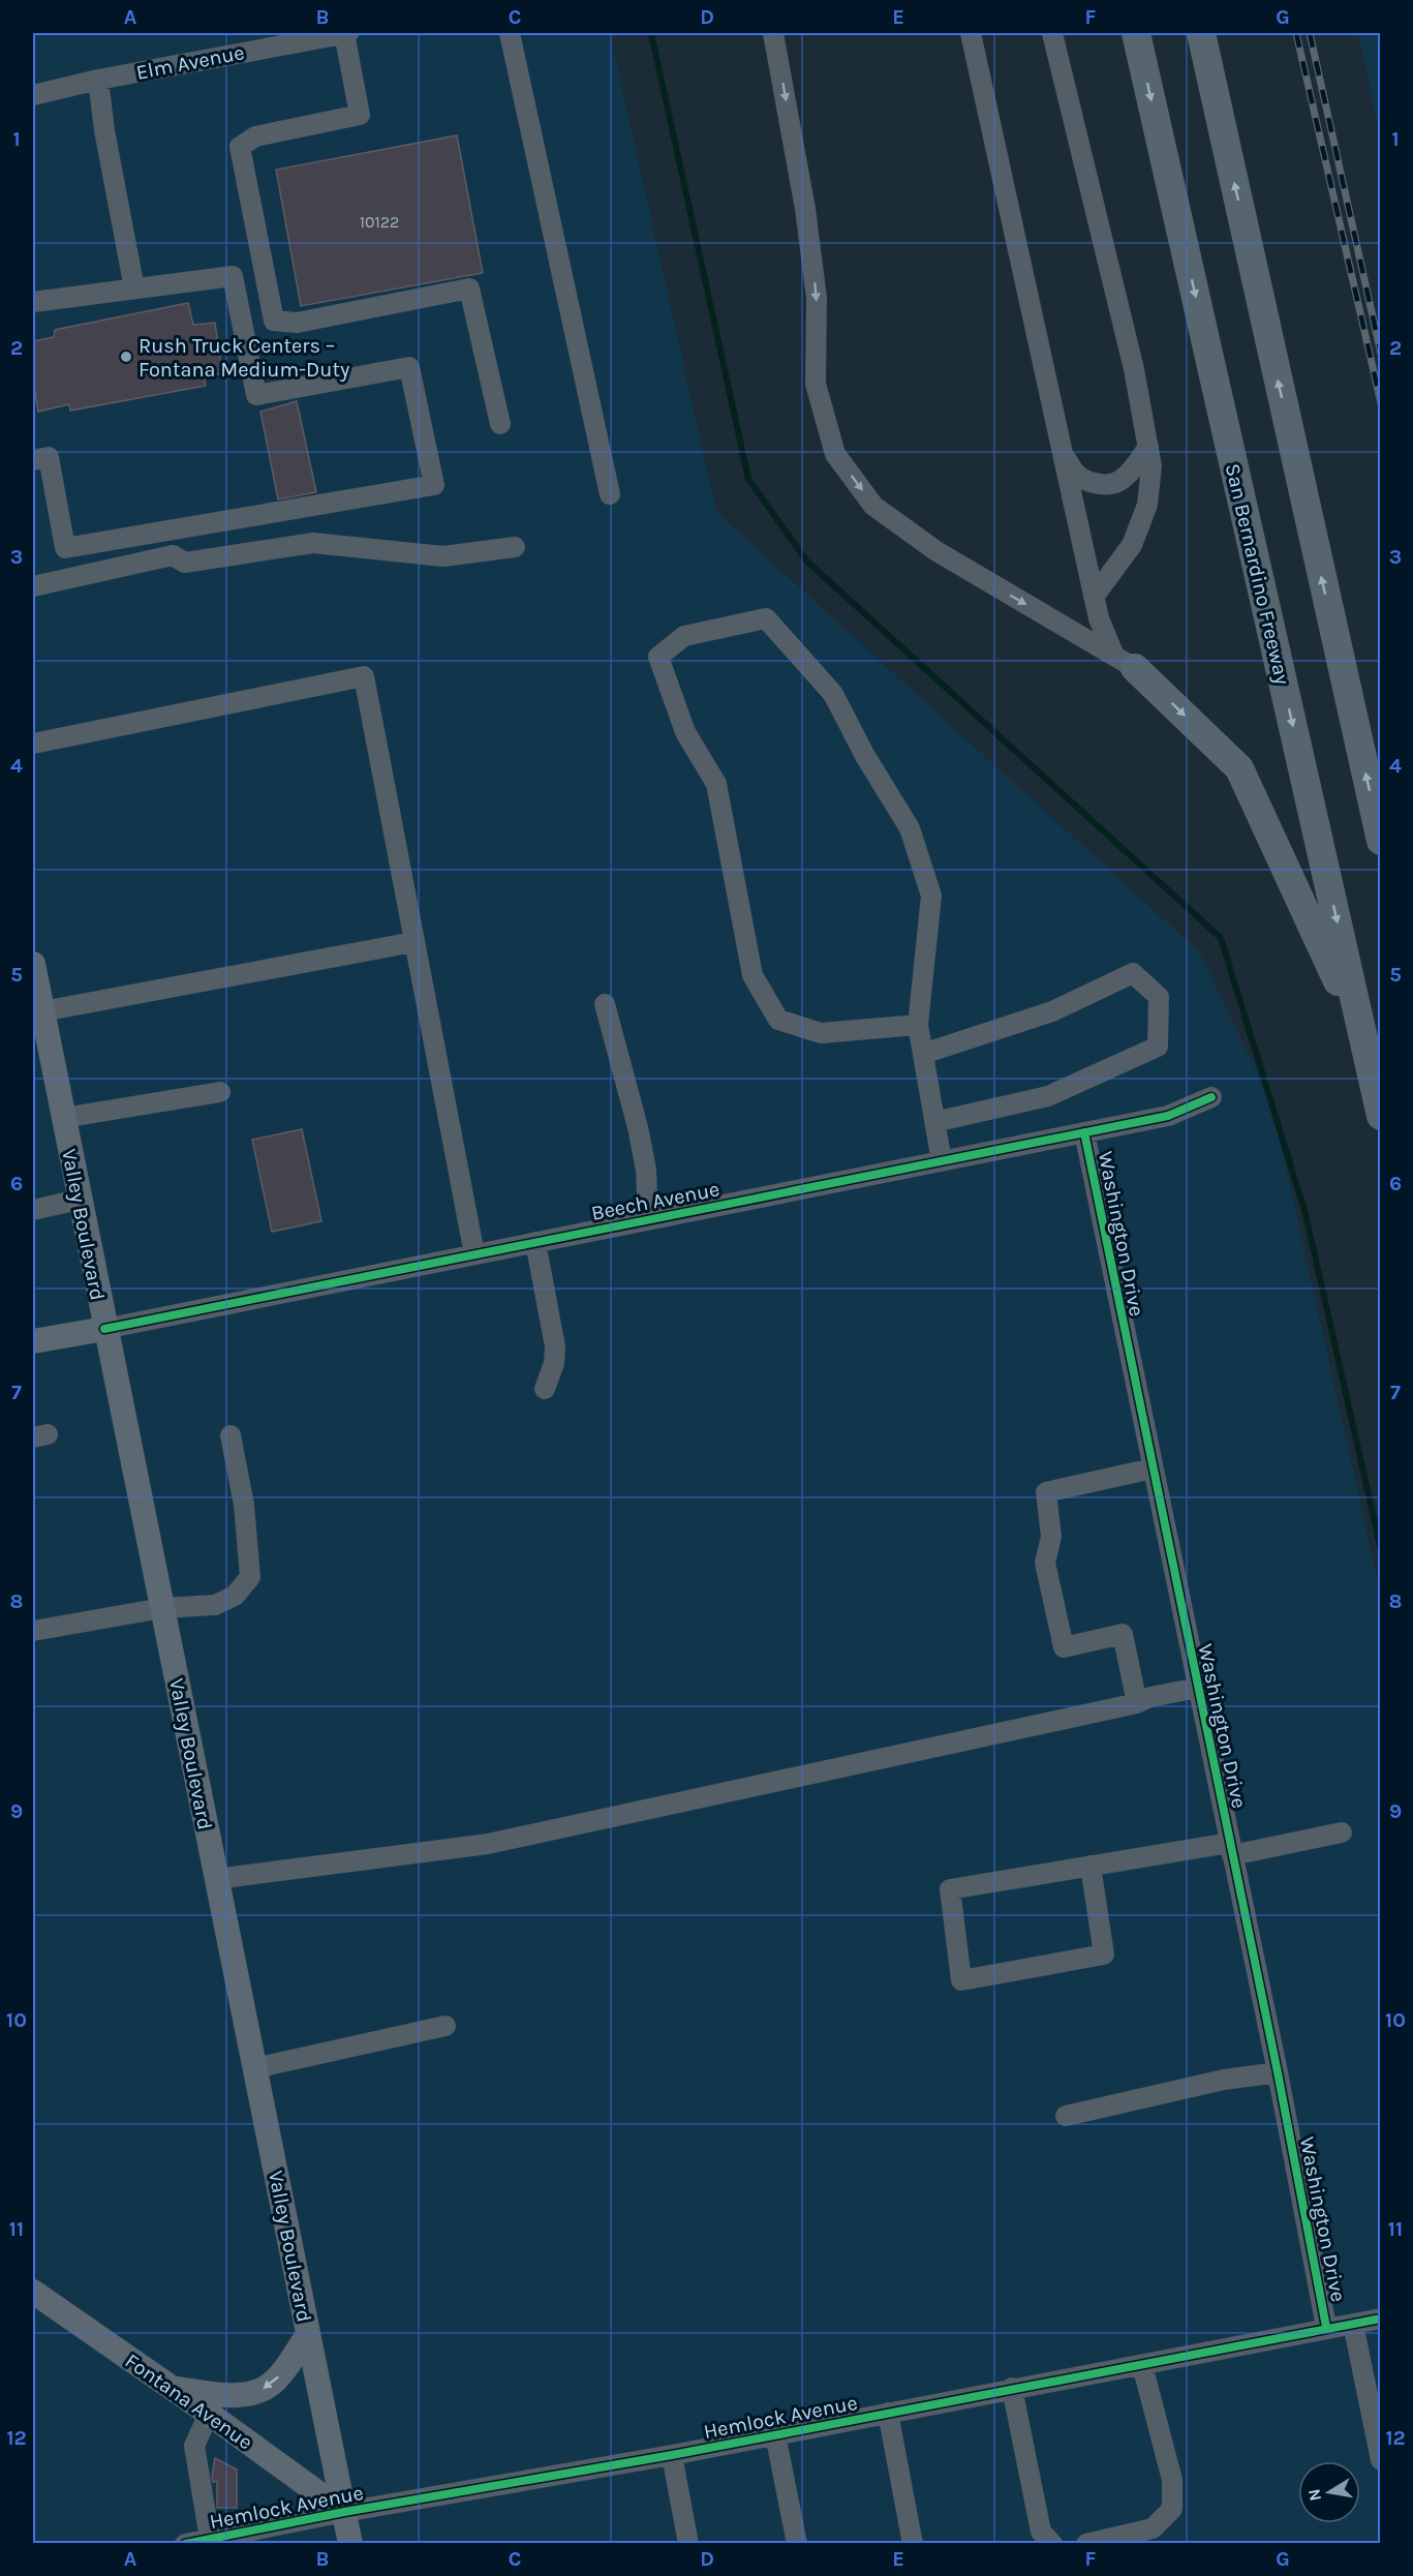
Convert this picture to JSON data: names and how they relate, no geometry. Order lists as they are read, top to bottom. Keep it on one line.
{"streets":{"highway":["San Bernardino Freeway"],"main road":["Beech Avenue","Valley Boulevard","Fontana Avenue"],"street":["Elm Avenue","Washington Drive","Hemlock Avenue"]},"crossings":[["Beech Avenue","Valley Boulevard"],["Beech Avenue","Washington Drive"],["Valley Boulevard","Fontana Avenue"],["Valley Boulevard","Hemlock Avenue"],["Washington Drive","Hemlock Avenue"],["Fontana Avenue","Hemlock Avenue"]],"places":["Rush Truck Centers – Fontana Medium-Duty"],"house_numbers":["10122"],"north":"left","grid":{"columns":["A","B","C","D","E","F","G"],"rows":["1","2","3","4","5","6","7","8","9","10","11","12"]}}
